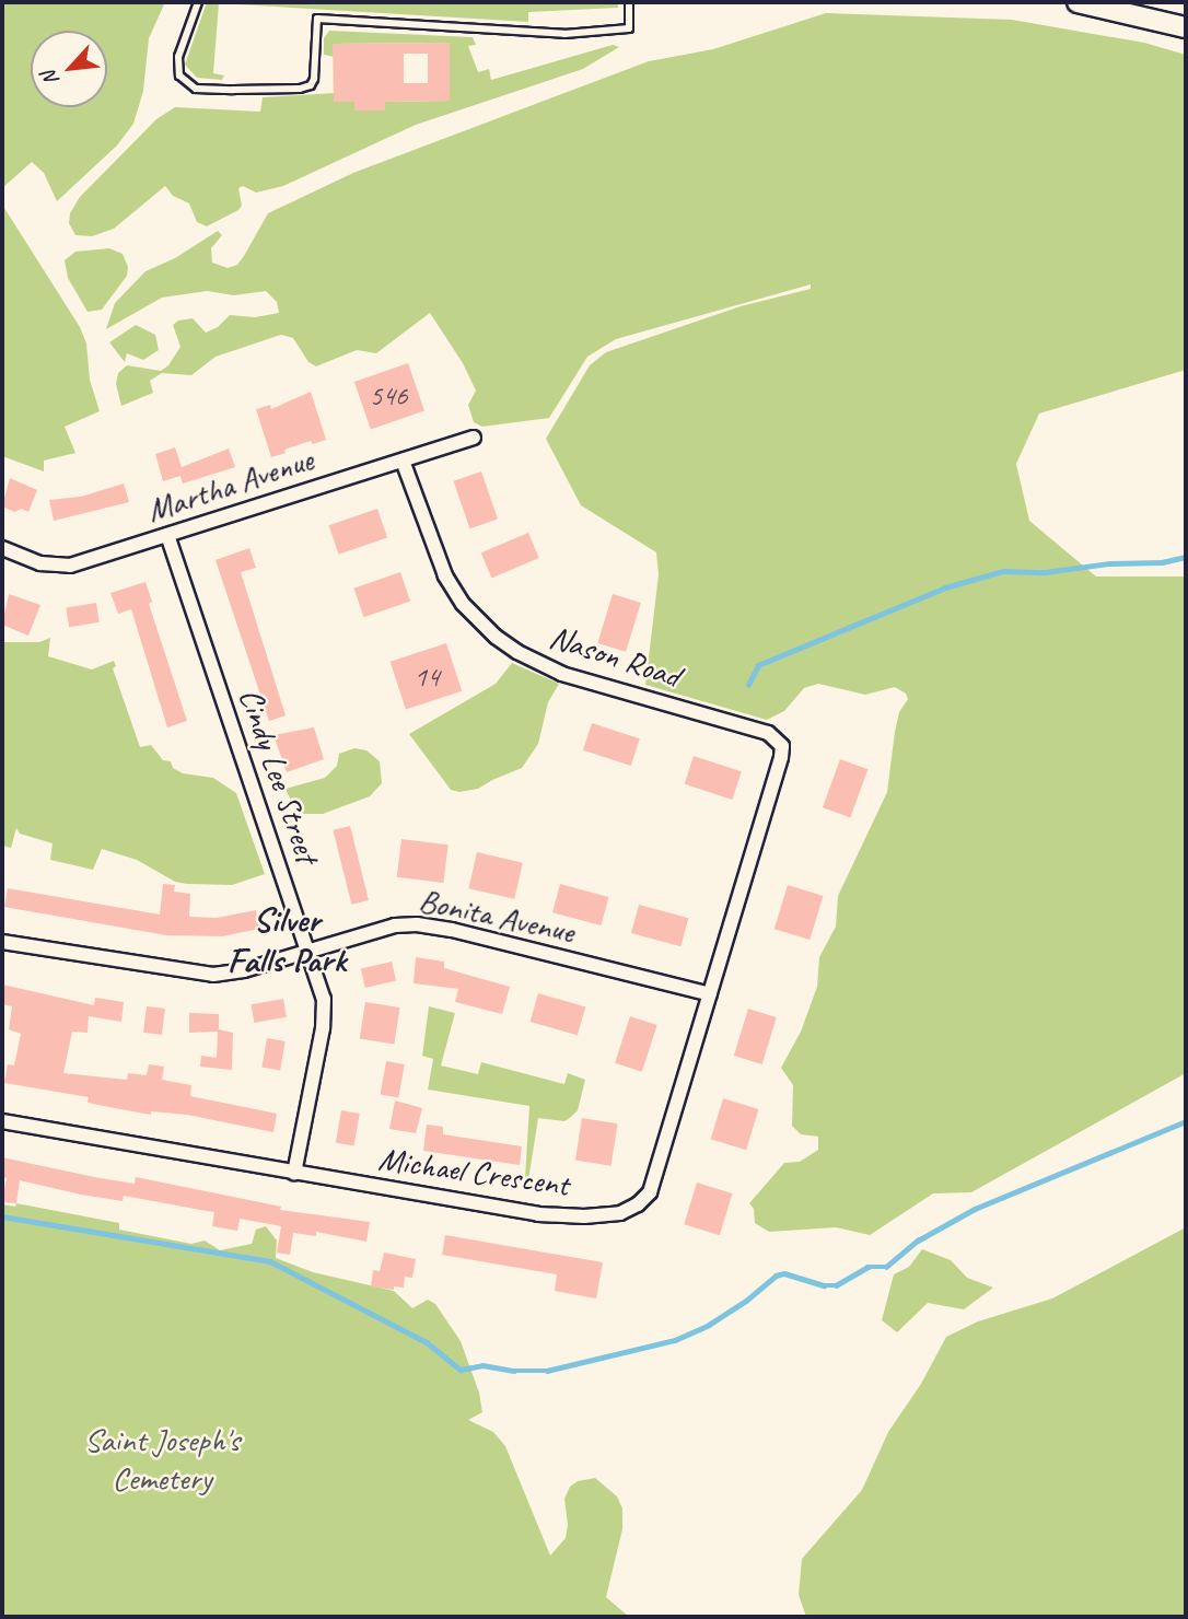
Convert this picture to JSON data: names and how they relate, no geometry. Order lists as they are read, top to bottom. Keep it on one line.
{"streets":{"street":["Martha Avenue","Nason Road","Cindy Lee Street","Bonita Avenue","Michael Crescent"]},"crossings":[["Martha Avenue","Nason Road"],["Martha Avenue","Cindy Lee Street"],["Nason Road","Michael Crescent"],["Cindy Lee Street","Bonita Avenue"],["Cindy Lee Street","Michael Crescent"],["Bonita Avenue","Michael Crescent"]],"districts":["Silver Falls Park"],"parks":["Saint Joseph's Cemetery"],"house_numbers":["546","14"],"north":"bottom left"}
